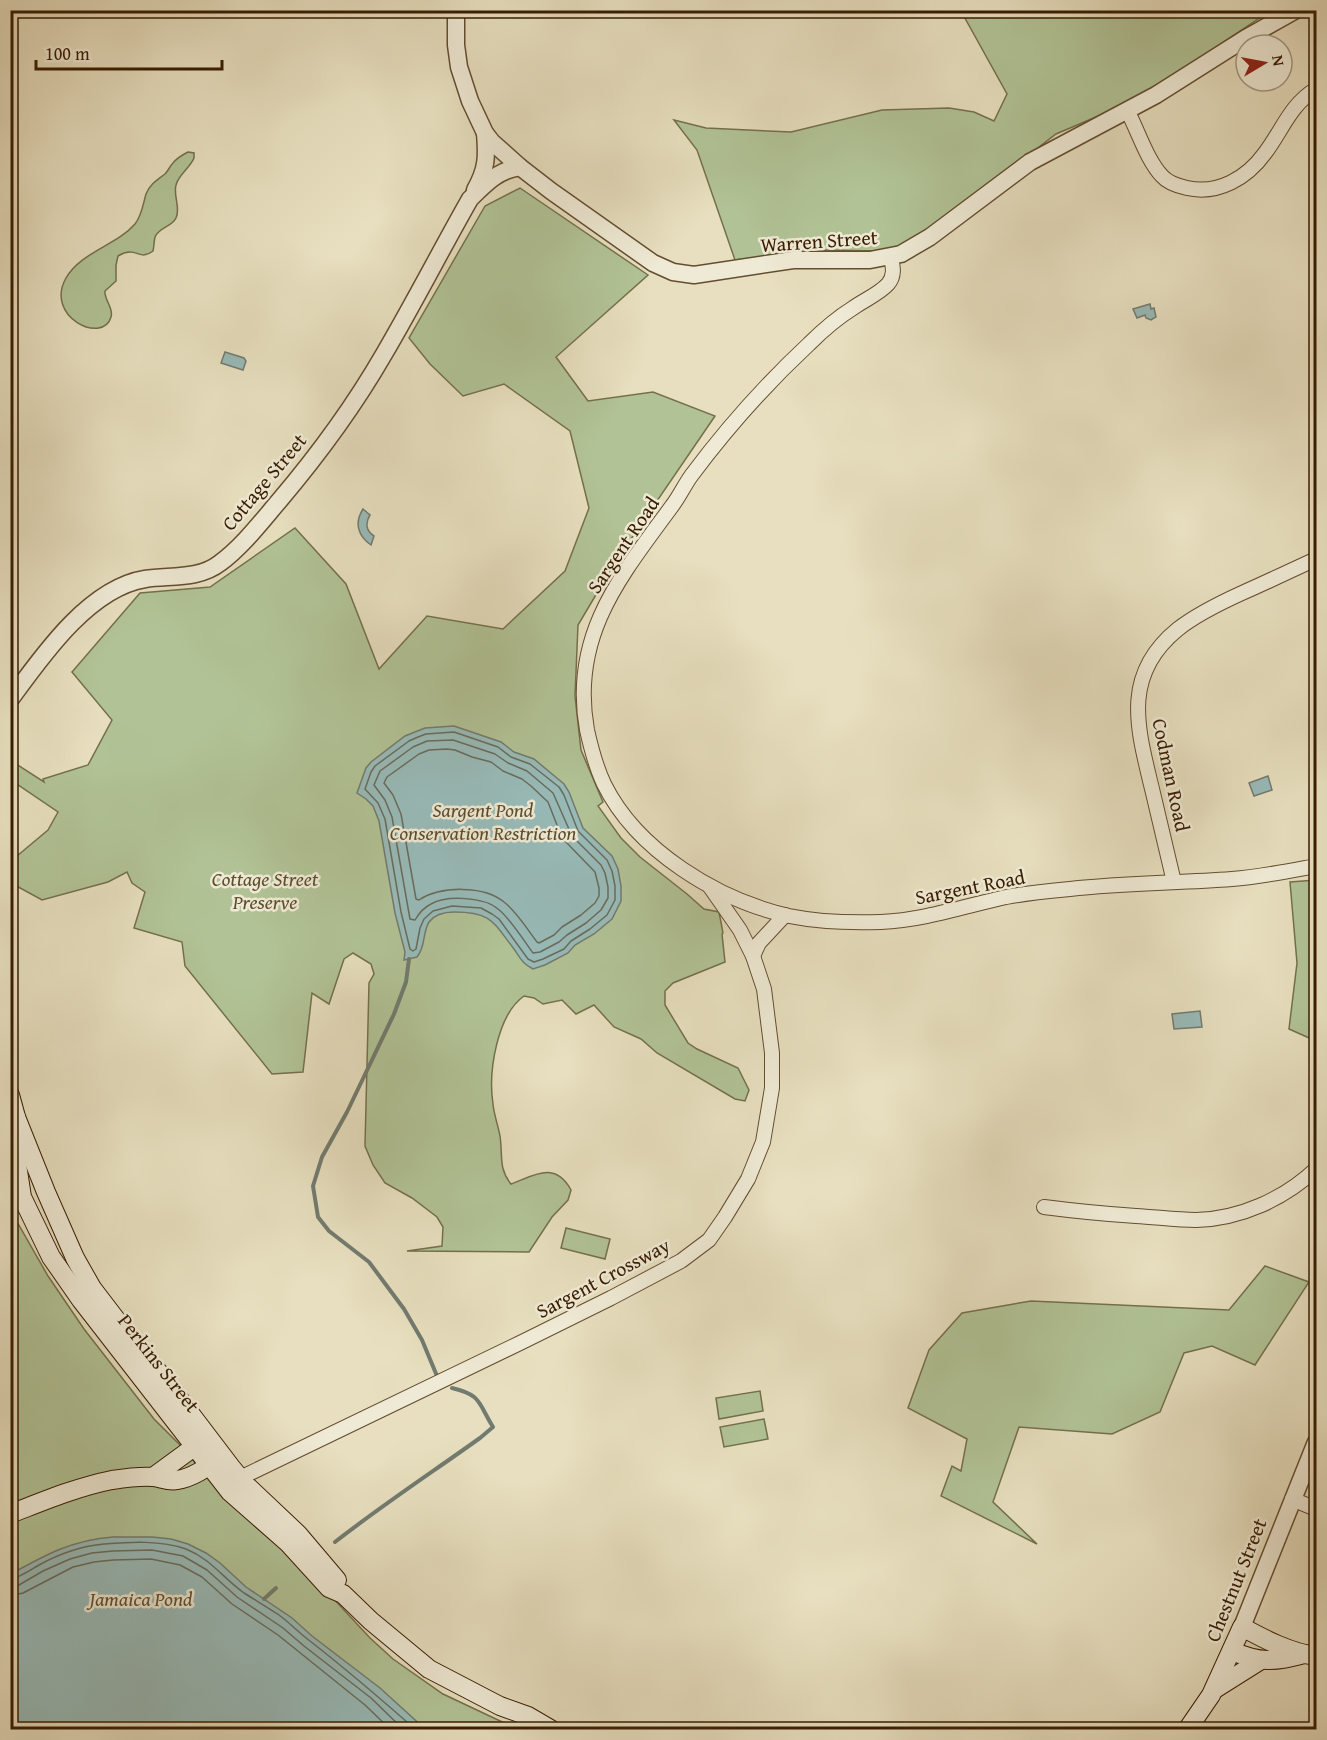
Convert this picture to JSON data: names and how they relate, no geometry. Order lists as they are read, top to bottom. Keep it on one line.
{"streets":{"main road":["Perkins Street","Chestnut Street"],"street":["Warren Street","Cottage Street","Sargent Road","Codman Road","Sargent Crossway"]},"crossings":[["Warren Street","Cottage Street"],["Warren Street","Sargent Road"],["Sargent Road","Codman Road"],["Sargent Road","Sargent Crossway"],["Sargent Crossway","Perkins Street"]],"parks":["Sargent Pond Conservation Restriction","Cottage Street Preserve","Jamaica Pond"],"scale_bar":"100 m","north":"right"}
